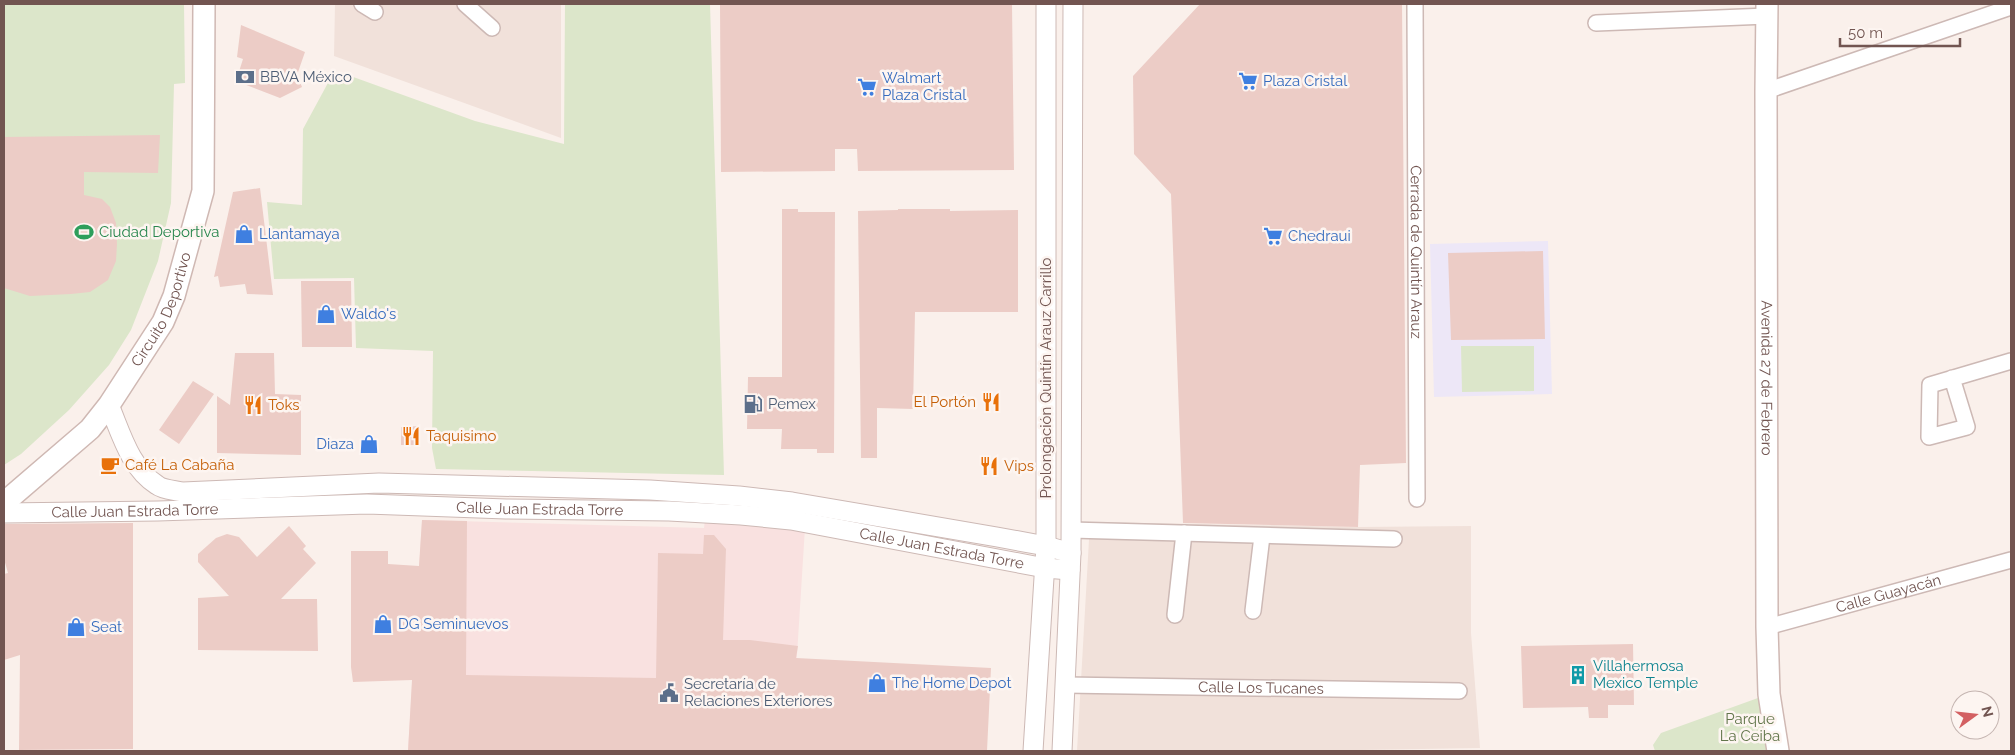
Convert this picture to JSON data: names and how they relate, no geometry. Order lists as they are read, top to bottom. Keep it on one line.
{"streets":{"main road":["Circuito Deportivo","Avenida 27 de Febrero"],"street":["Cerrada de Quintín Arauz","Prolongación Quintín Arauz Carrillo","Calle Juan Estrada Torre","Calle Guayacán","Calle Los Tucanes"]},"crossings":[["Circuito Deportivo","Calle Juan Estrada Torre"],["Prolongación Quintín Arauz Carrillo","Calle Juan Estrada Torre"],["Prolongación Quintín Arauz Carrillo","Calle Los Tucanes"],["Avenida 27 de Febrero","Calle Guayacán"]],"parks":["Parque La Ceiba"],"places":{"bank":["BBVA México"],"supermarket":["Plaza Cristal","Walmart Plaza Cristal","Chedraui"],"sports":["Ciudad Deportiva"],"shop":["Llantamaya","Waldo's","Diaza","DG Seminuevos","Seat","The Home Depot"],"restaurant":["El Portón","Toks","Taquisimo","Vips"],"fuel station":["Pemex"],"cafe":["Café La Cabaña"],"building":["Villahermosa Mexico Temple"],"public building":["Secretaría de Relaciones Exteriores"]},"scale_bar":"50 m","north":"right"}
